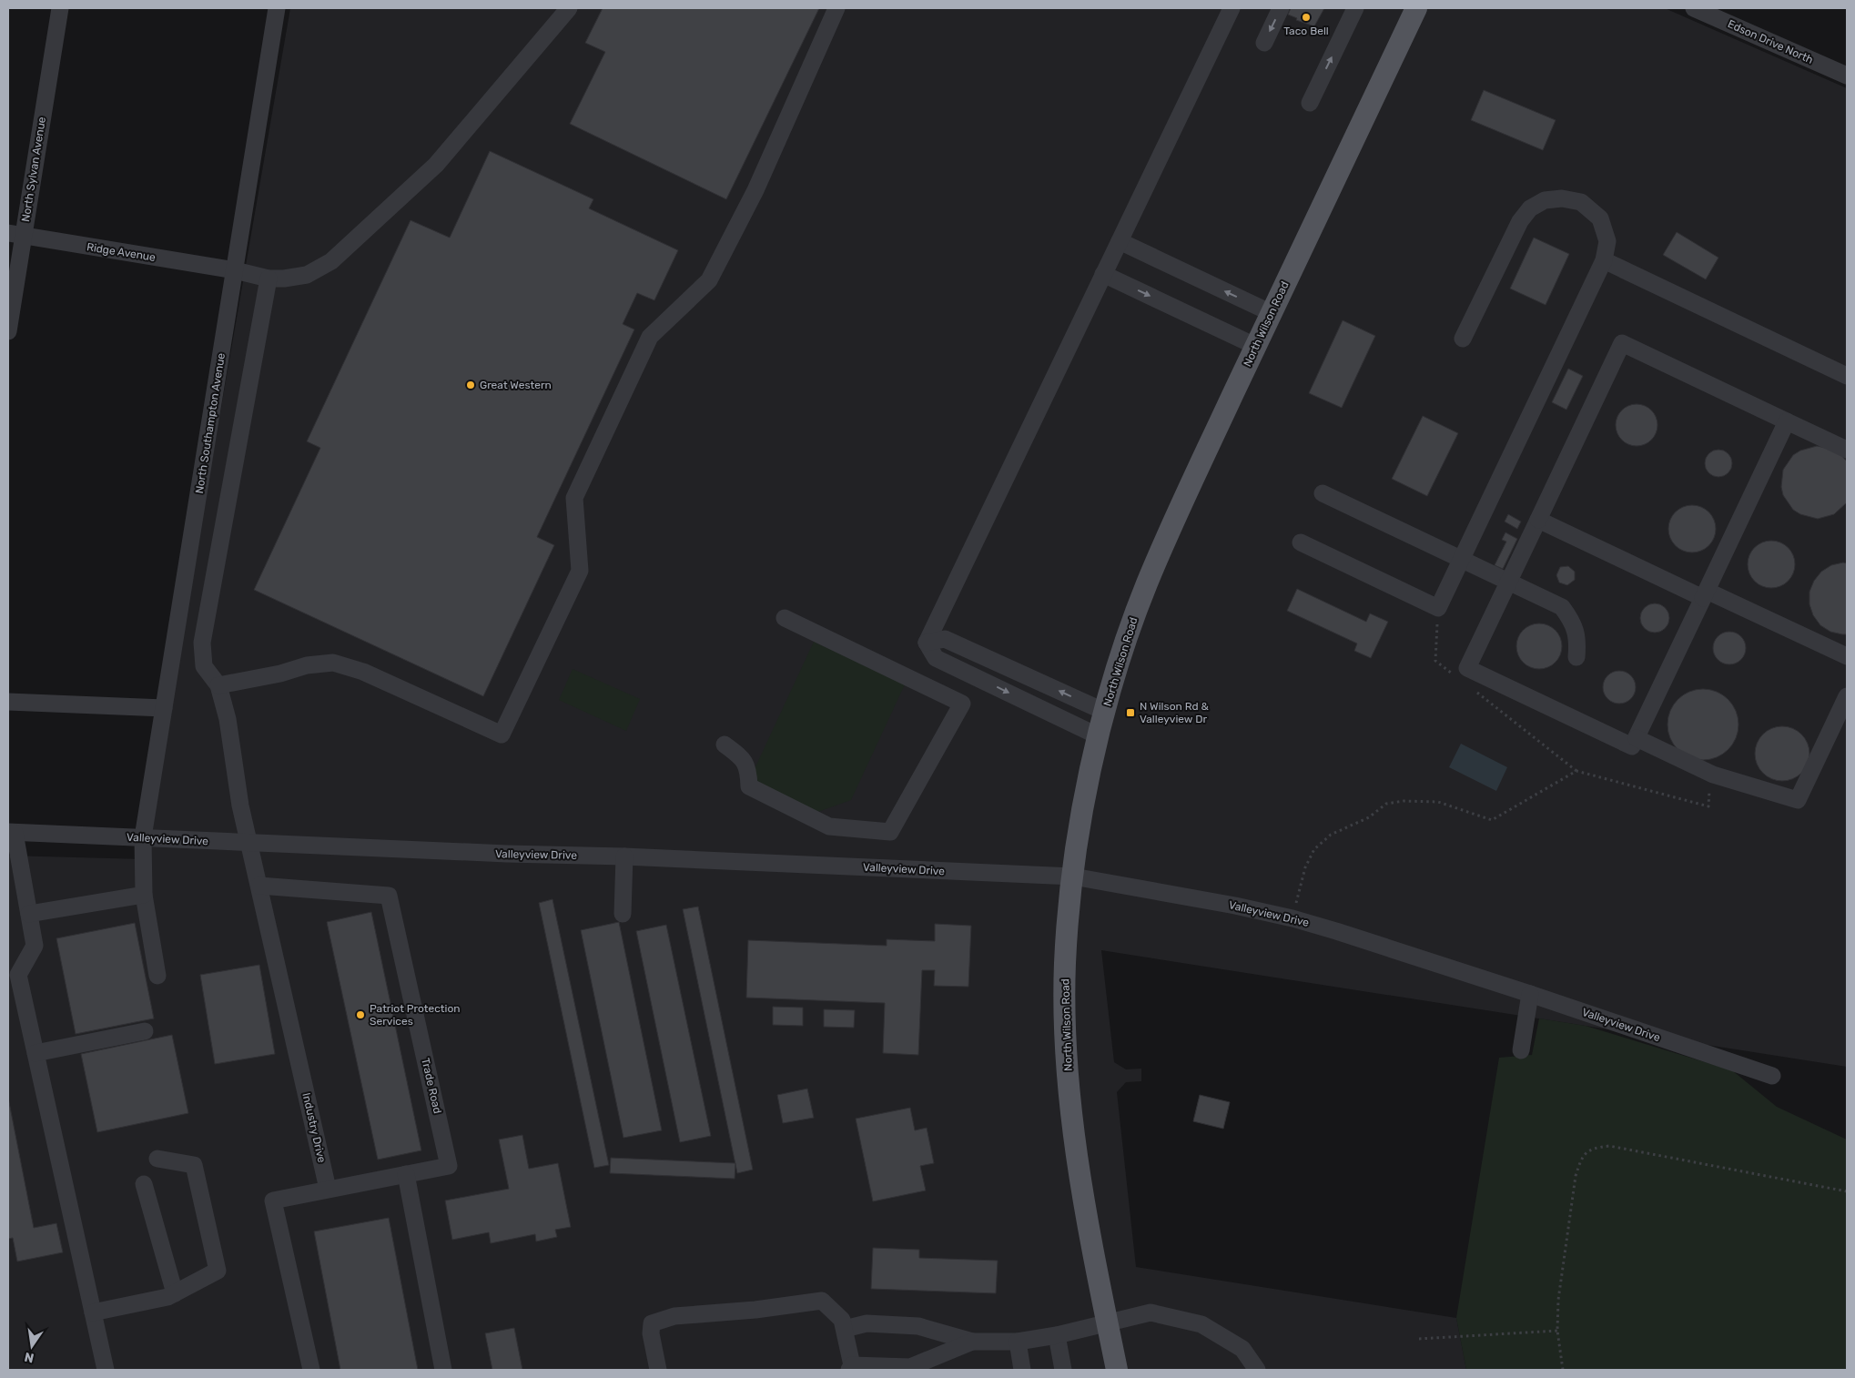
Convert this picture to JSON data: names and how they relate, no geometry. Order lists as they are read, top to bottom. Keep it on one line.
{"streets":{"main road":["North Wilson Road"],"street":["Edson Drive North","North Sylvan Avenue","Ridge Avenue","North Southampton Avenue","Valleyview Drive","Trade Road","Industry Drive"]},"crossings":[["North Sylvan Avenue","Ridge Avenue"],["Ridge Avenue","North Southampton Avenue"],["North Wilson Road","Valleyview Drive"],["North Southampton Avenue","Valleyview Drive"],["Valleyview Drive","Industry Drive"],["Trade Road","Industry Drive"]],"places":{"other":["Taco Bell","Great Western","Patriot Protection Services"],"transit":["N Wilson Rd & Valleyview Dr"]},"north":"bottom"}
